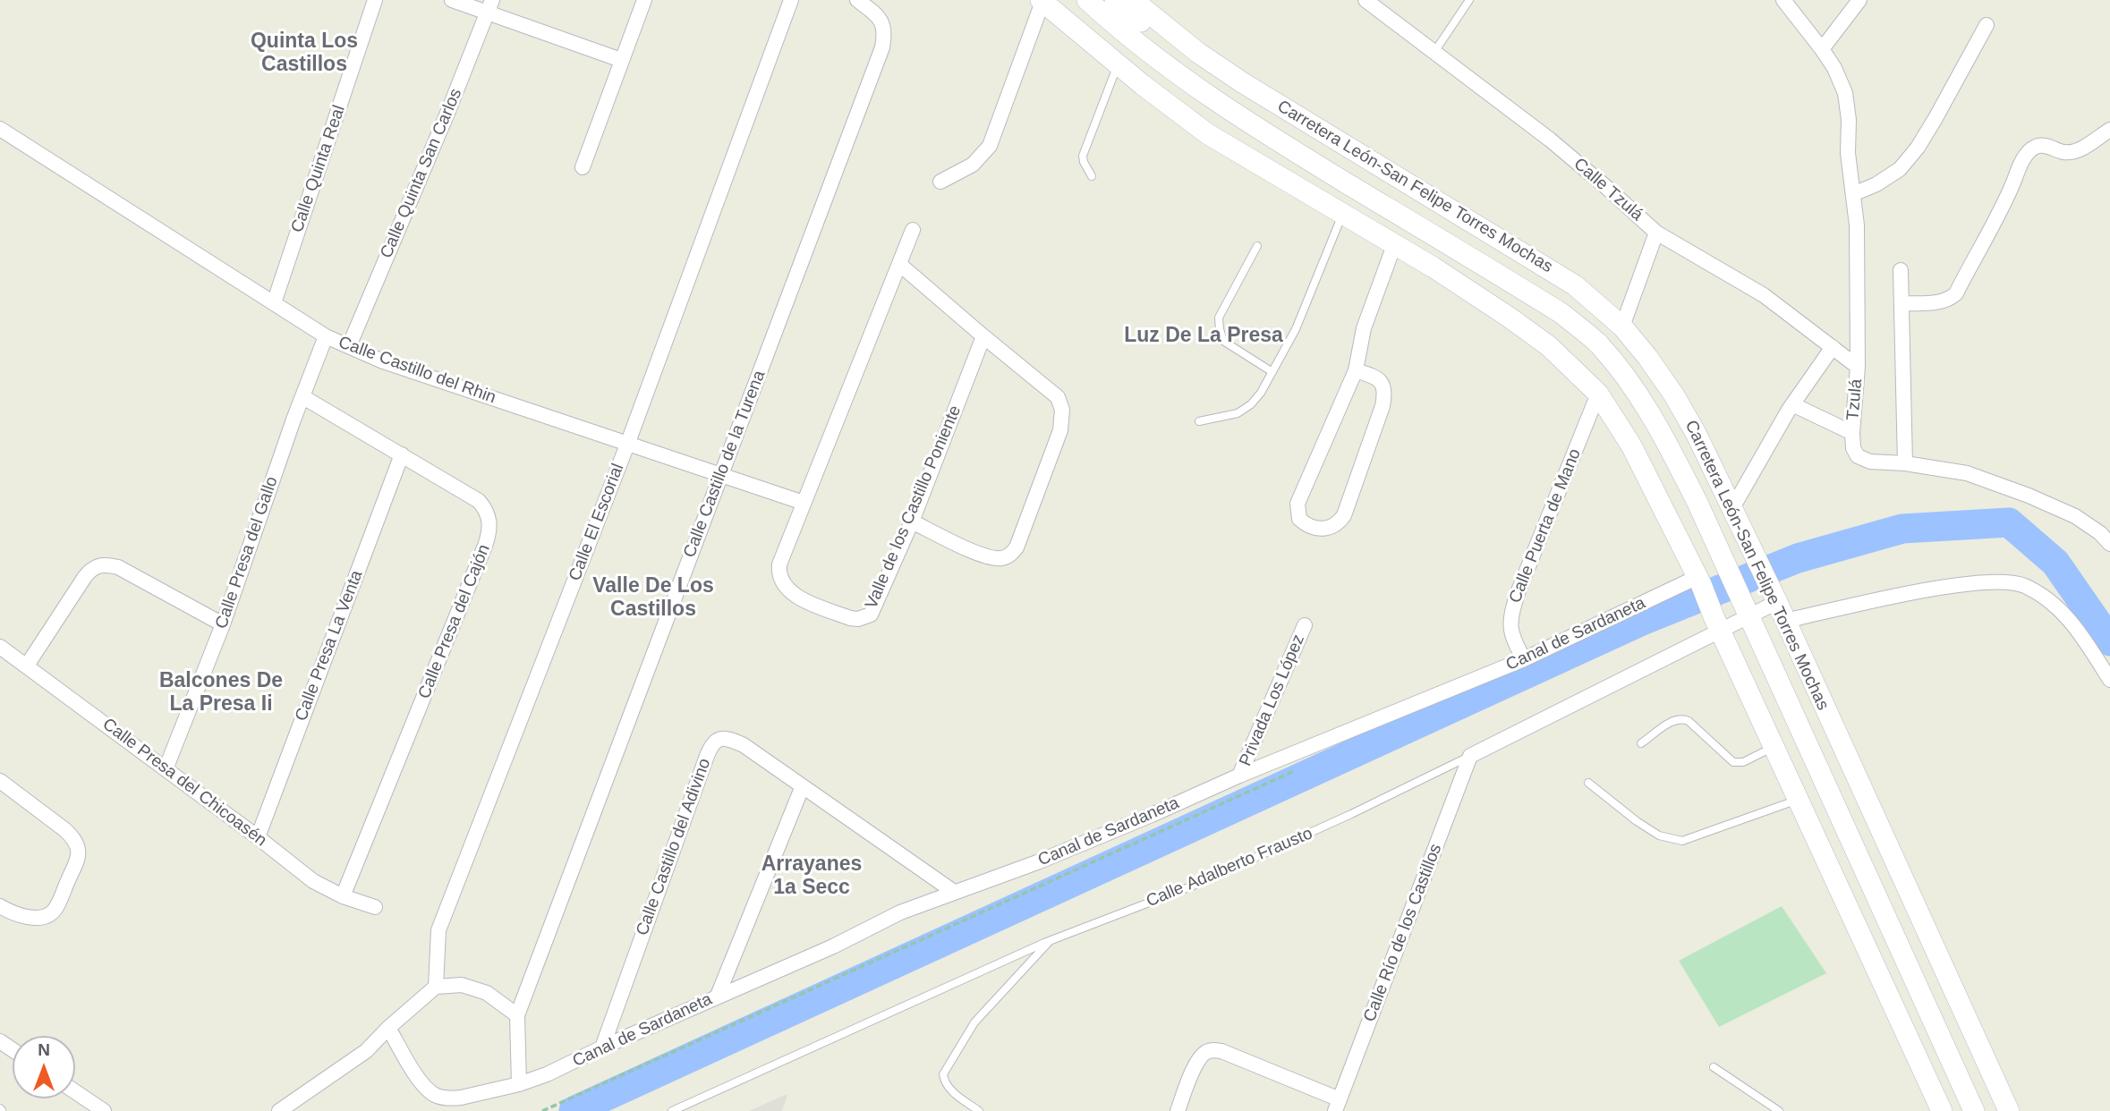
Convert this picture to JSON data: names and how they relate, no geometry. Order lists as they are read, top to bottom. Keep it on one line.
{"streets":{"main road":["Carretera León-San Felipe Torres Mochas"],"street":["Calle Quinta Real","Calle Quinta San Carlos","Calle Tzulá","Calle Castillo del Rhin","Tzulá","Calle Castillo de la Turena","Valle de los Castillo Poniente","Calle El Escorial","Calle Puerta de Mano","Calle Presa del Gallo","Calle Presa del Cajón","Canal de Sardaneta","Calle Presa La Venta","Privada Los López","Calle Presa del Chicoasén","Calle Castillo del Adivino","Calle Adalberto Frausto","Calle Río de los Castillos"]},"crossings":[["Calle Quinta Real","Calle Castillo del Rhin"],["Calle Quinta San Carlos","Calle Castillo del Rhin"],["Carretera León-San Felipe Torres Mochas","Calle Adalberto Frausto"],["Calle Tzulá","Tzulá"],["Calle Castillo del Rhin","Calle Castillo de la Turena"],["Calle Castillo del Rhin","Valle de los Castillo Poniente"],["Calle Castillo del Rhin","Calle El Escorial"],["Calle Castillo del Rhin","Calle Presa del Gallo"],["Calle Castillo de la Turena","Calle El Escorial"],["Calle Castillo de la Turena","Canal de Sardaneta"],["Calle El Escorial","Canal de Sardaneta"],["Calle Puerta de Mano","Canal de Sardaneta"],["Calle Presa del Gallo","Calle Presa del Cajón"],["Calle Presa del Gallo","Calle Presa del Chicoasén"],["Calle Presa del Cajón","Calle Presa La Venta"],["Calle Presa del Cajón","Calle Presa del Chicoasén"],["Canal de Sardaneta","Privada Los López"],["Canal de Sardaneta","Calle Castillo del Adivino"],["Calle Presa La Venta","Calle Presa del Chicoasén"],["Calle Adalberto Frausto","Calle Río de los Castillos"]],"districts":["Quinta Los Castillos","Luz De La Presa","Valle De Los Castillos","Balcones De La Presa Ii","Arrayanes 1a Secc"],"north":"top"}
